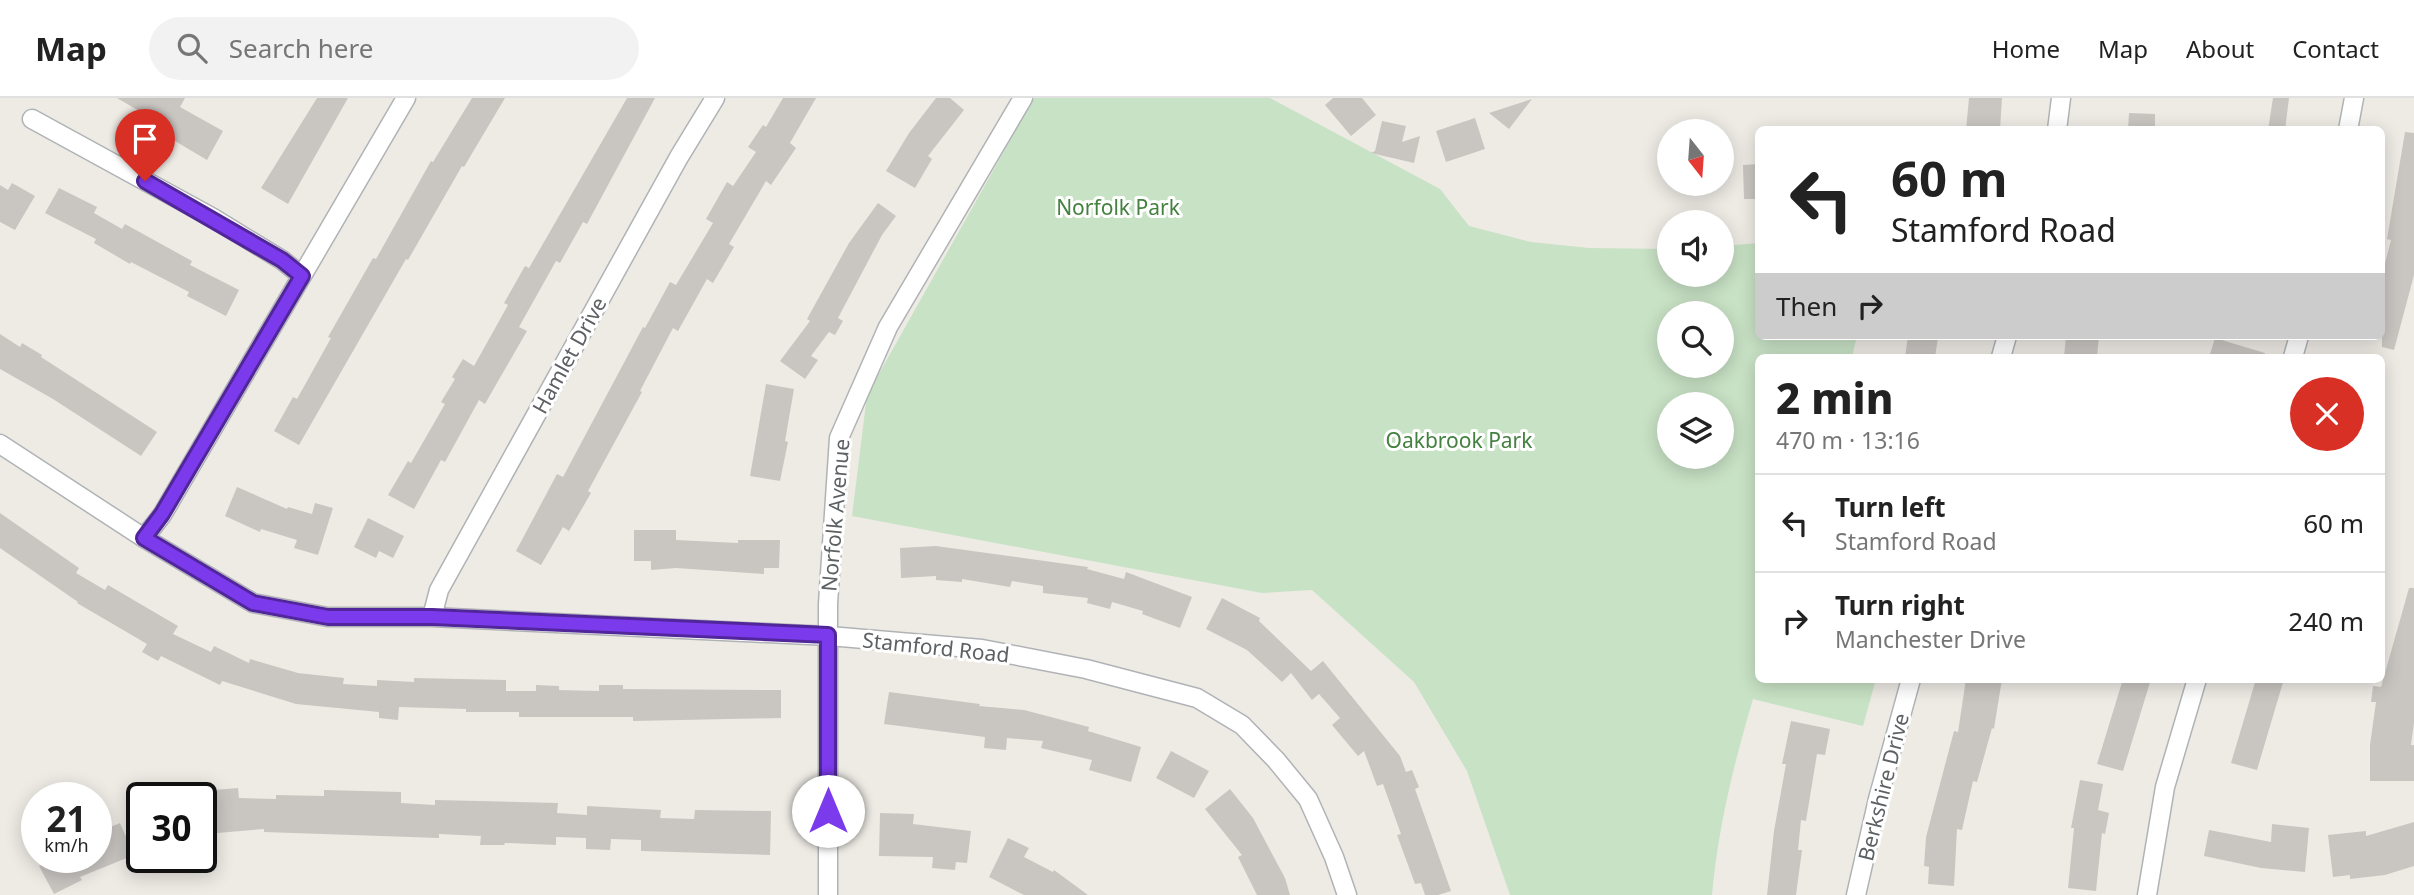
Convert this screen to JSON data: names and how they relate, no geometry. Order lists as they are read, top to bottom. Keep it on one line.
{"streets":{"street":["Hamlet Drive","Norfolk Avenue","Stamford Road","Berkshire Drive"]},"crossings":[["Hamlet Drive","Stamford Road"],["Norfolk Avenue","Stamford Road"]],"parks":["Norfolk Park","Oakbrook Park"],"north":"bottom","page":{"header":"Map","search":"Search here","nav":["Home","Map","About","Contact"],"turn":["60 m","Stamford Road"],"then":"Then","heading":["2 min","470 m · 13:16"],"list":[{"name":"Turn left","note":"Stamford Road","value":"60 m"},{"name":"Turn right","note":"Manchester Drive","value":"240 m"}],"speed":"21 km/h","limit":"30"}}
